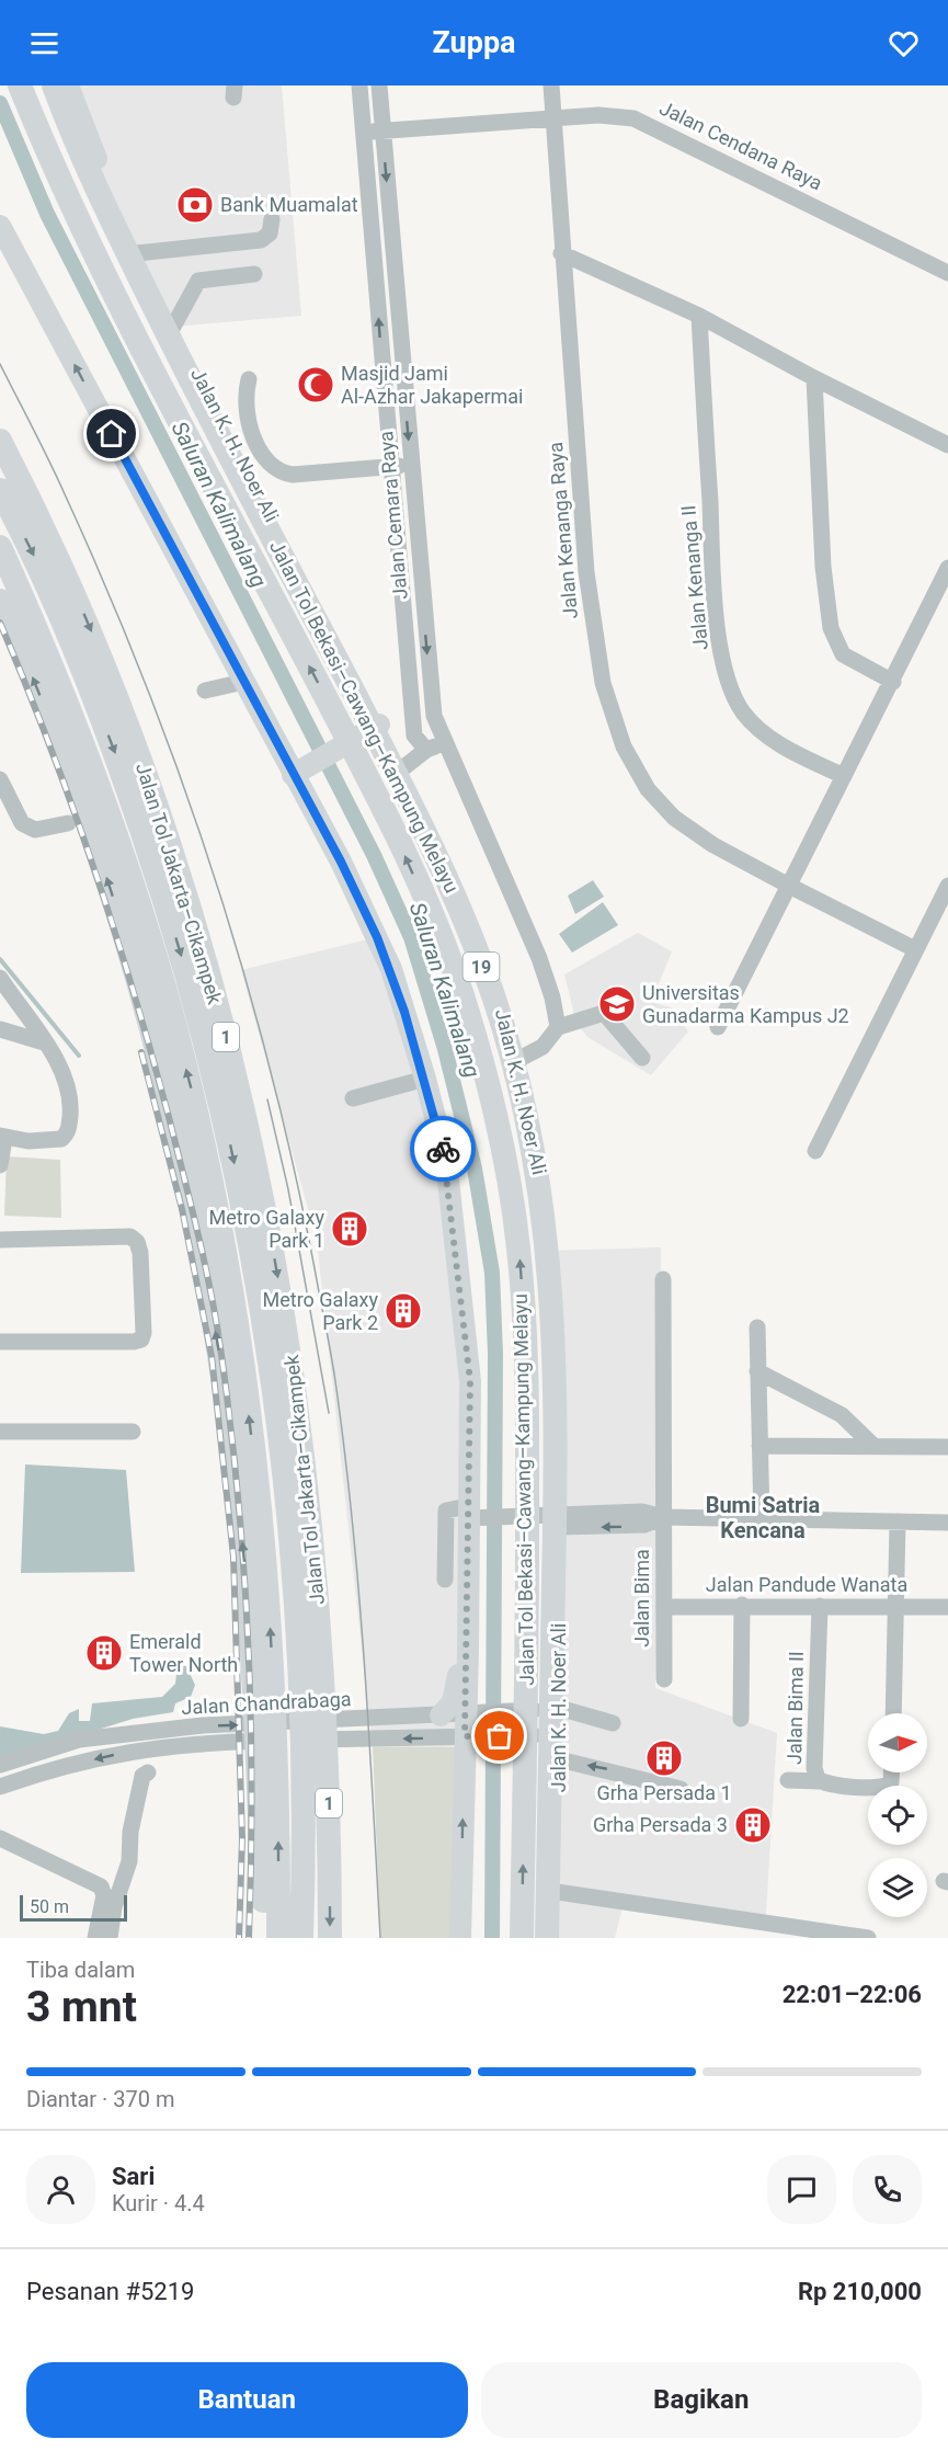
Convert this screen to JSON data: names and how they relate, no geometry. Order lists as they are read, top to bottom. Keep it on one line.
{"streets":{"highway":["Jalan Tol Bekasi–Cawang–Kampung Melayu","Jalan Tol Jakarta–Cikampek","19","1"],"main road":["Jalan K. H. Noer Ali"],"street":["Jalan Cendana Raya","Jalan Cemara Raya","Jalan Kenanga Raya","Jalan Kenanga II","Jalan Pandude Wanata","Jalan Bima","Jalan Chandrabaga","Jalan Bima II"]},"crossings":[["Jalan Cendana Raya","Jalan Cemara Raya"],["Jalan Cendana Raya","Jalan Kenanga Raya"],["Jalan K. H. Noer Ali","Jalan Chandrabaga"],["Jalan Pandude Wanata","Jalan Bima"],["Jalan Pandude Wanata","Jalan Bima II"]],"districts":["Bumi Satria Kencana"],"water":["Saluran Kalimalang"],"places":{"bank":["Bank Muamalat"],"mosque":["Masjid Jami Al-Azhar Jakapermai"],"school or university":["Universitas Gunadarma Kampus J2"],"building":["Metro Galaxy Park 1","Metro Galaxy Park 2","Emerald Tower North","Grha Persada 1","Grha Persada 3"]},"scale_bar":"50 m","north":"right","page":{"header":"Zuppa","scale":"50 m","heading":["3 mnt","Tiba dalam","22:01–22:06"],"panel":["Sari","Kurir · 4.4","Pesanan #5219","Rp 210,000"],"bar":"Diantar · 370 m","buttons":["Bantuan","Bagikan"]}}
